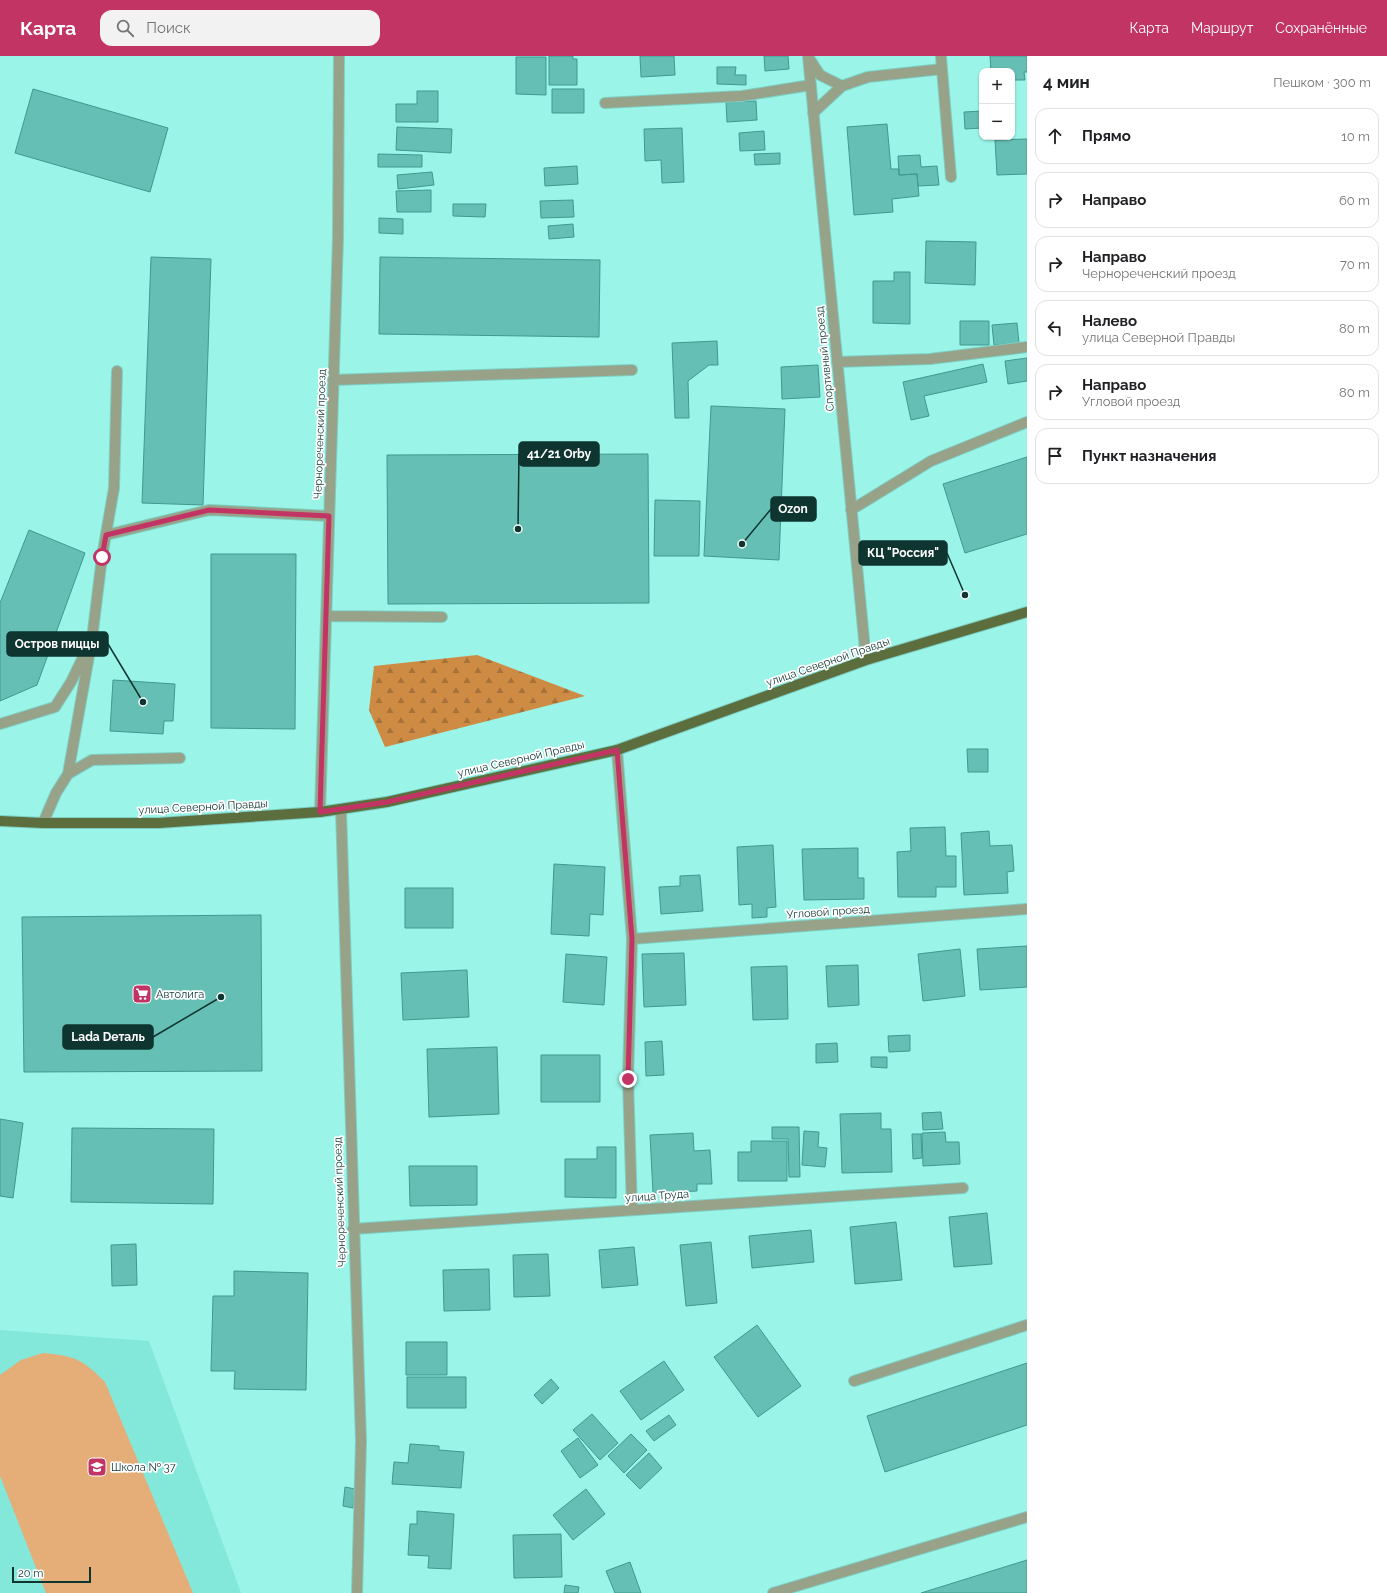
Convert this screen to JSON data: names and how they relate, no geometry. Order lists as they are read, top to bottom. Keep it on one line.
{"streets":{"main road":["улица Северной Правды"],"street":["Спортивный проезд","Чернореченский проезд","Угловой проезд","улица Труда"]},"crossings":[["Спортивный проезд","улица Северной Правды"],["Чернореченский проезд","улица Северной Правды"],["Чернореченский проезд","улица Труда"]],"places":{"other":["41/21 Orby","Ozon","КЦ \"Россия\"","Остров пиццы","Lada Dеталь"],"supermarket":["Автолига"],"school or university":["Школа № 37"]},"scale_bar":"20 m","page":{"header":"Карта","search":"Поиск","nav":["Карта","Маршрут","Сохранённые"],"heading":["4 мин","Пешком · 300 m"],"map_buttons":["+","−"],"list":[["Прямо","10 m"],["Направо","60 m"],["Направо","Чернореченский проезд","70 m"],["Налево","улица Северной Правды","80 m"],["Направо","Угловой проезд","80 m"],"Пункт назначения"],"scale":"20 m"}}
